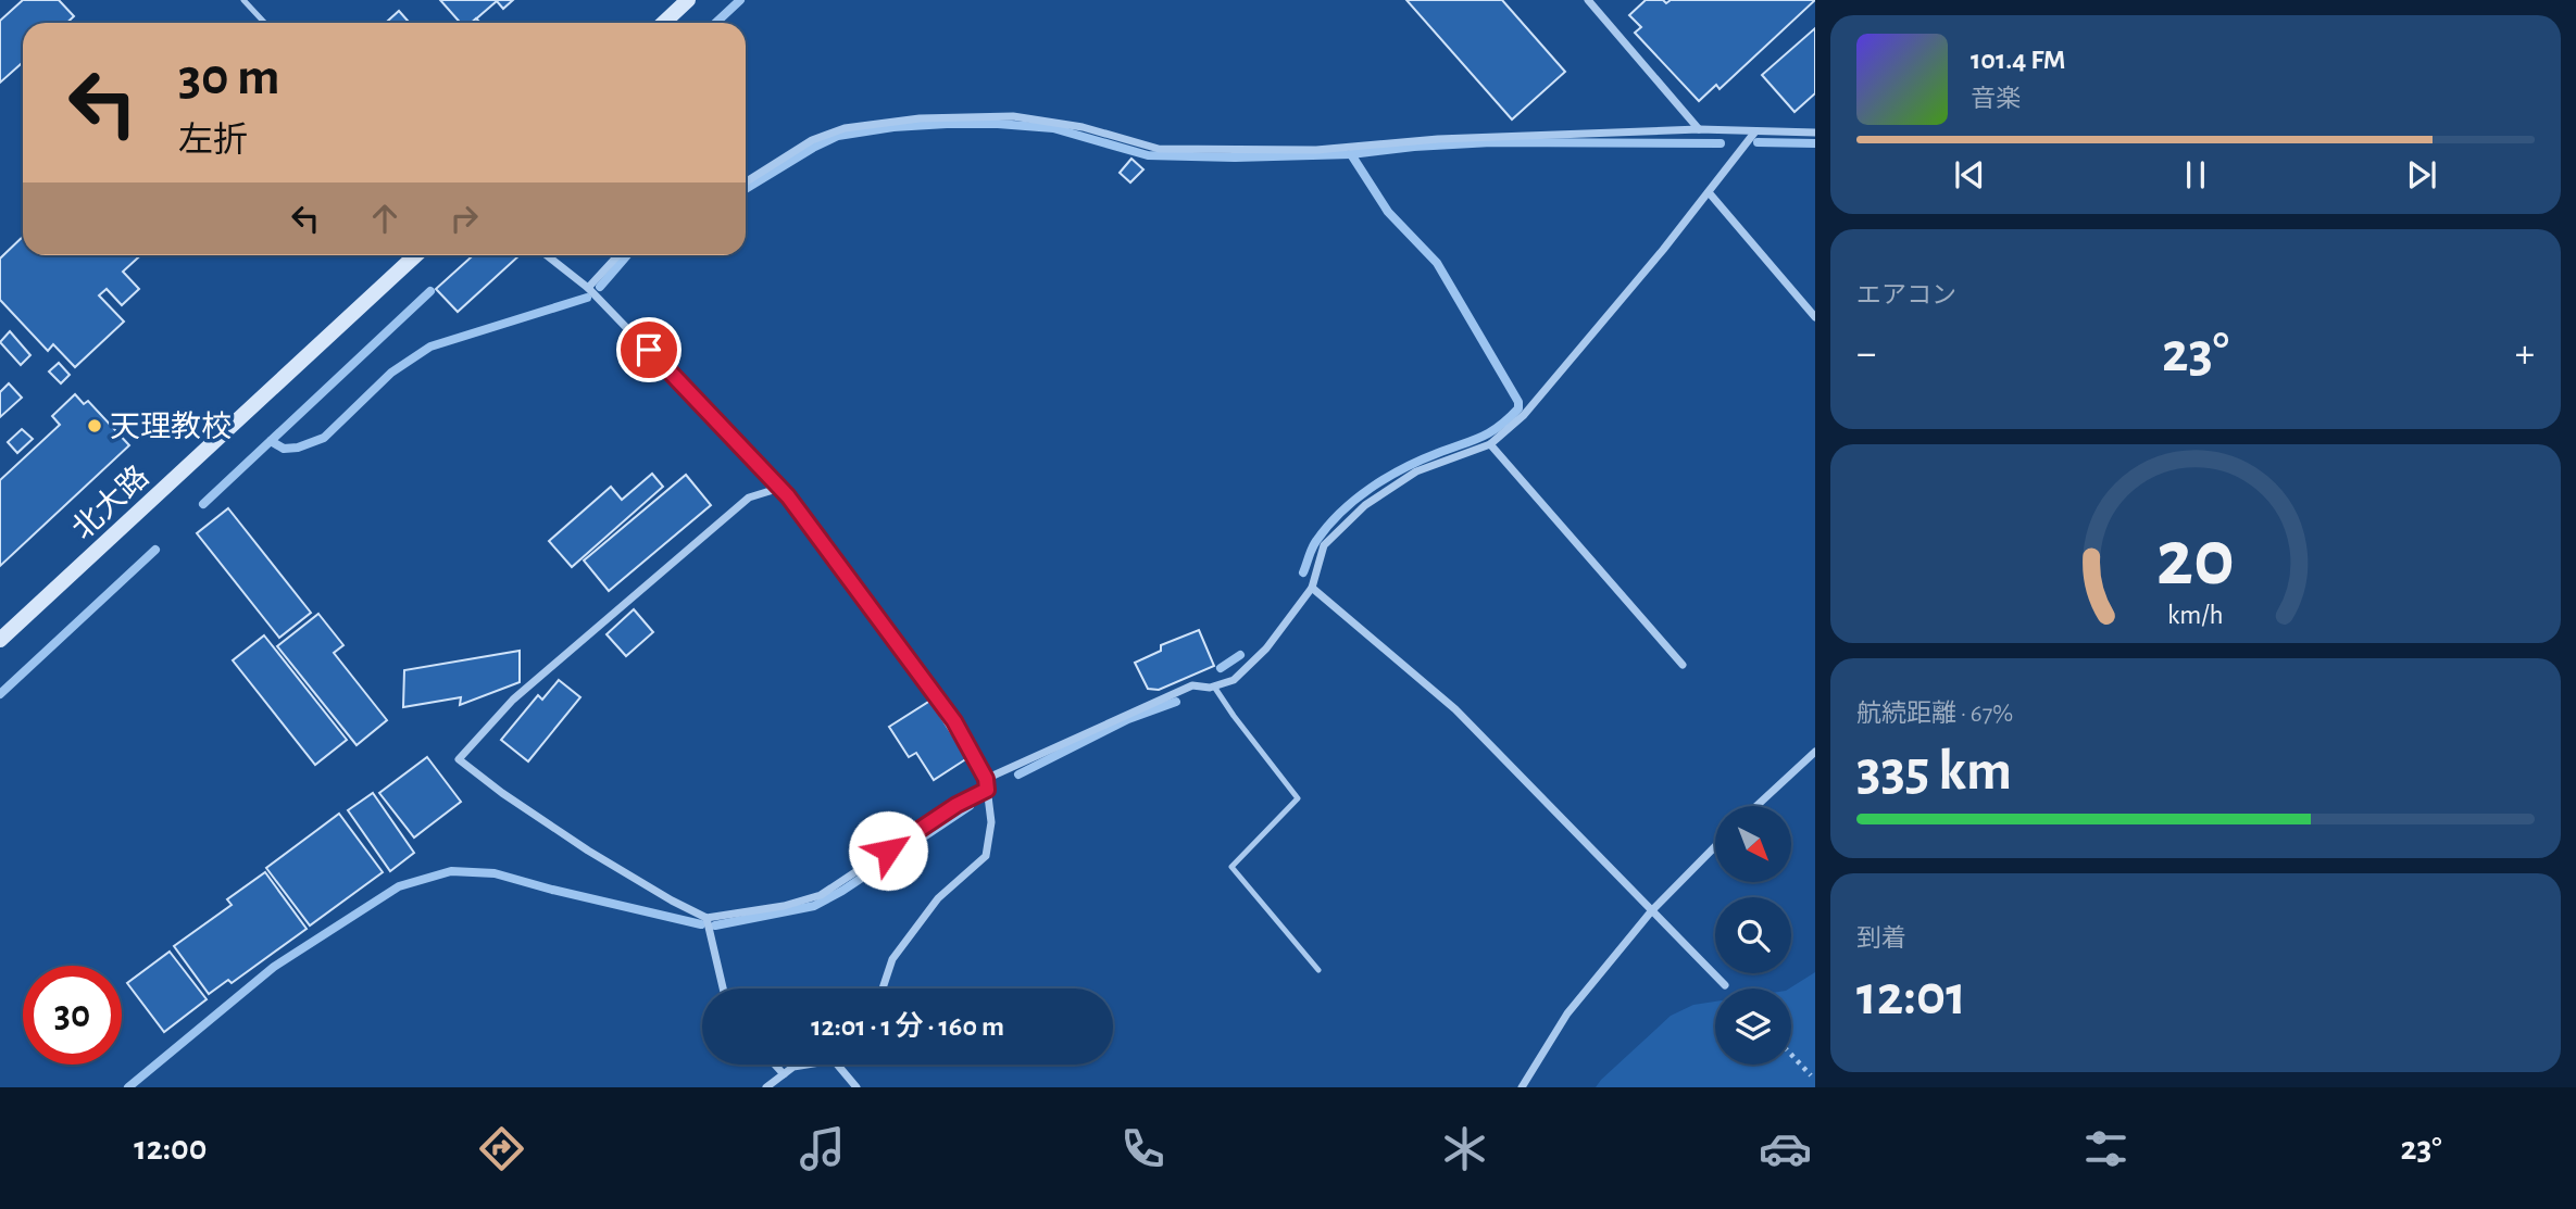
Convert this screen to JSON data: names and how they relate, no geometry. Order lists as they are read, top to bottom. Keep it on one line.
{"streets":{"street":["北大路"]},"places":["天理教校"],"north":"bottom right","page":{"turn":["30 m","左折"],"song":["101.4 FM","音楽"],"tile":["エアコン",["航続距離 · 67%","335 km"],["到着","12:01"]],"heat":["−","23°","+"],"limit":"30","trip":"12:01 · 1 分 · 160 m","tabs":["12:00","23°"],"gauge":["20","km/h"]}}
